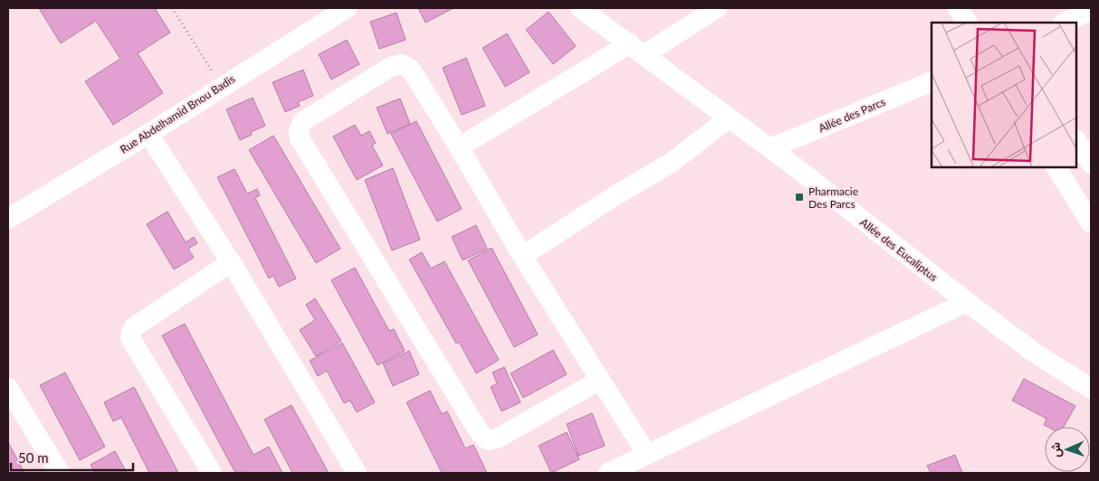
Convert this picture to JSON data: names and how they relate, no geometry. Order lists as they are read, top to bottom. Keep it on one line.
{"streets":{"street":["Rue Abdelhamid Bnou Badis","Allée des Parcs","Allée des Eucaliptus"]},"crossings":[["Allée des Parcs","Allée des Eucaliptus"]],"places":{"transit":["Pharmacie Des Parcs"]},"scale_bar":"50 m","north":"left"}
